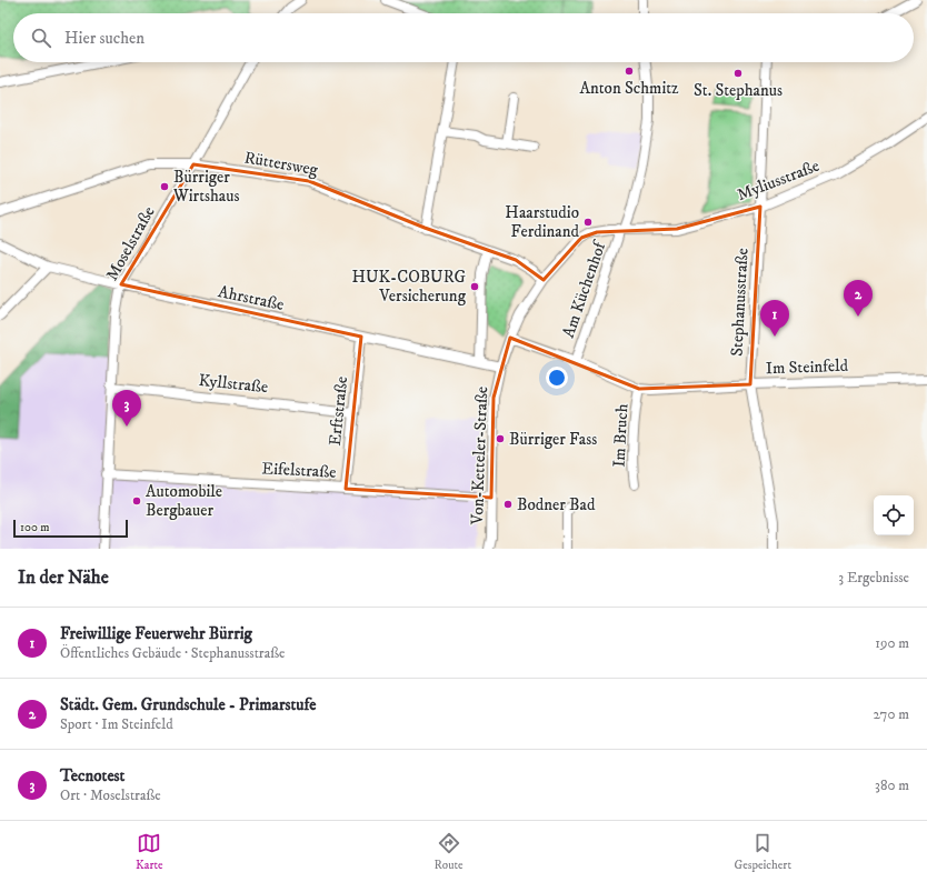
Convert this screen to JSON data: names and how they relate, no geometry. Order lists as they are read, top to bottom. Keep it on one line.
{"streets":{"street":["Rüttersweg","Myliusstraße","Moselstraße","Am Küchenhof","Ahrstraße","Stephanusstraße","Im Steinfeld","Kyllstraße","Erftstraße","Im Bruch","Von-Ketteler-Straße","Eifelstraße"]},"crossings":[["Rüttersweg","Moselstraße"],["Rüttersweg","Von-Ketteler-Straße"],["Myliusstraße","Am Küchenhof"],["Myliusstraße","Stephanusstraße"],["Myliusstraße","Von-Ketteler-Straße"],["Moselstraße","Ahrstraße"],["Moselstraße","Kyllstraße"],["Moselstraße","Eifelstraße"],["Am Küchenhof","Im Steinfeld"],["Am Küchenhof","Von-Ketteler-Straße"],["Ahrstraße","Erftstraße"],["Ahrstraße","Von-Ketteler-Straße"],["Stephanusstraße","Im Steinfeld"],["Im Steinfeld","Im Bruch"],["Im Steinfeld","Von-Ketteler-Straße"],["Kyllstraße","Erftstraße"],["Erftstraße","Eifelstraße"],["Von-Ketteler-Straße","Eifelstraße"]],"places":["Anton Schmitz","St. Stephanus","Bürriger Wirtshaus","Haarstudio Ferdinand","HUK-COBURG Versicherung","Bürriger Fass","Automobile Bergbauer","Bodner Bad"],"scale_bar":"100 m","page":{"search":"Hier suchen","pins":["2","1","3"],"scale":"100 m","heading":["In der Nähe","3 Ergebnisse"],"list":[{"mark":"1","name":"Freiwillige Feuerwehr Bürrig","note":"Öffentliches Gebäude · Stephanusstraße","value":"190 m"},{"mark":"2","name":"Städt. Gem. Grundschule - Primarstufe","note":"Sport · Im Steinfeld","value":"270 m"},{"mark":"3","name":"Tecnotest","note":"Ort · Moselstraße","value":"380 m"}],"nav":["Karte","Route","Gespeichert"]}}
